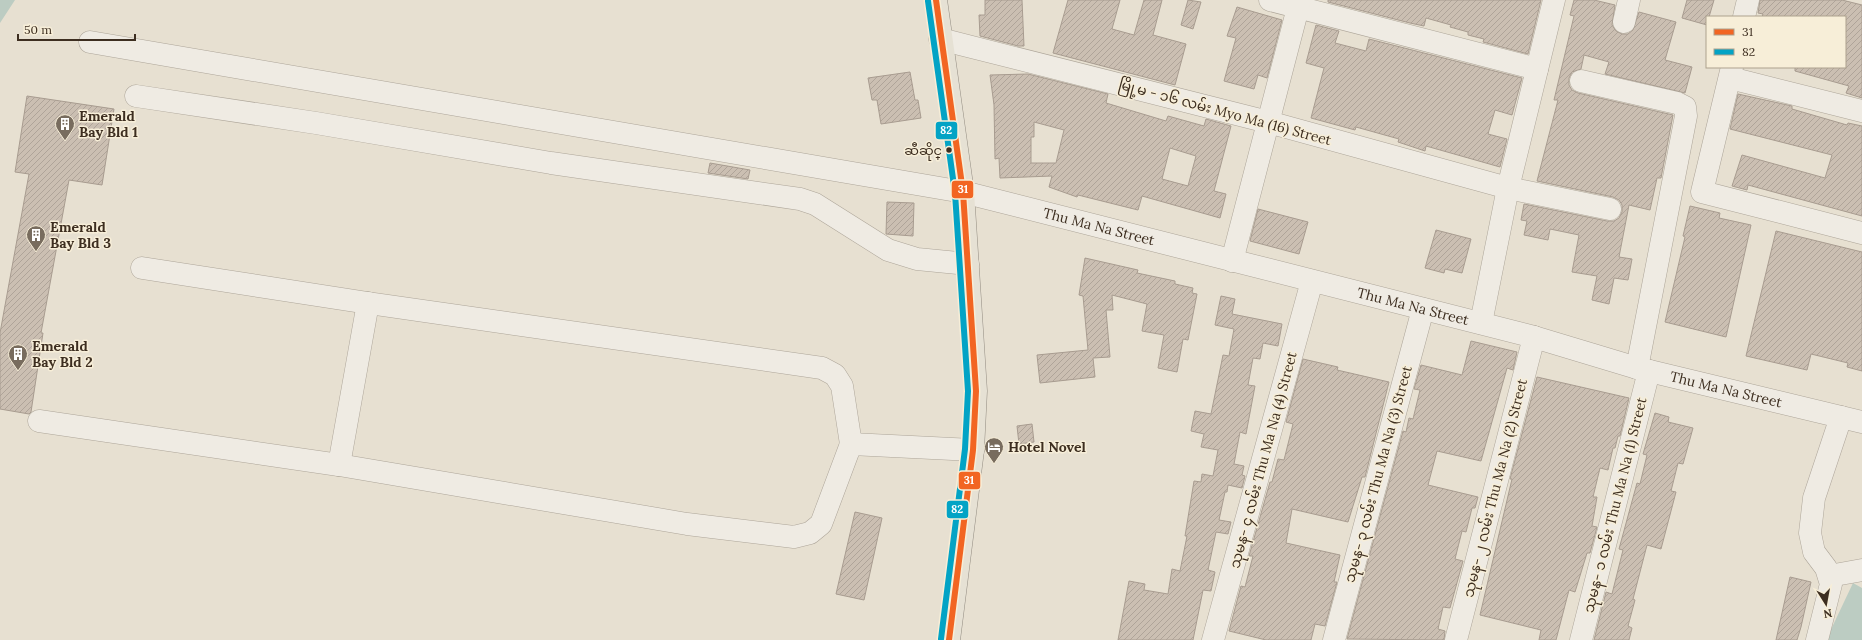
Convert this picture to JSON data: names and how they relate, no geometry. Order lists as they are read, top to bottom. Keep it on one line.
{"streets":{"street":["မြို့မ - ၁၆ လမ်း Myo Ma (16) Street","Thu Ma Na Street","သုမန- ၄ လမ်း Thu Ma Na (4) Street","သုမန- ၃ လမ်း Thu Ma Na (3) Street","သုမန- ၂ လမ်း Thu Ma Na (2) Street","သုမန- ၁ လမ်း Thu Ma Na (1) Street"]},"crossings":[["Thu Ma Na Street","သုမန- ၄ လမ်း Thu Ma Na (4) Street"],["Thu Ma Na Street","သုမန- ၃ လမ်း Thu Ma Na (3) Street"],["Thu Ma Na Street","သုမန- ၂ လမ်း Thu Ma Na (2) Street"],["Thu Ma Na Street","သုမန- ၁ လမ်း Thu Ma Na (1) Street"]],"places":{"building":["Emerald Bay Bld 1","Emerald Bay Bld 3","Emerald Bay Bld 2"],"other":["ဆီဆိုင္"],"hotel":["Hotel Novel"]},"lines":["transit line 31","transit line 82"],"legend":["31","82"],"scale_bar":"50 m","north":"bottom"}
